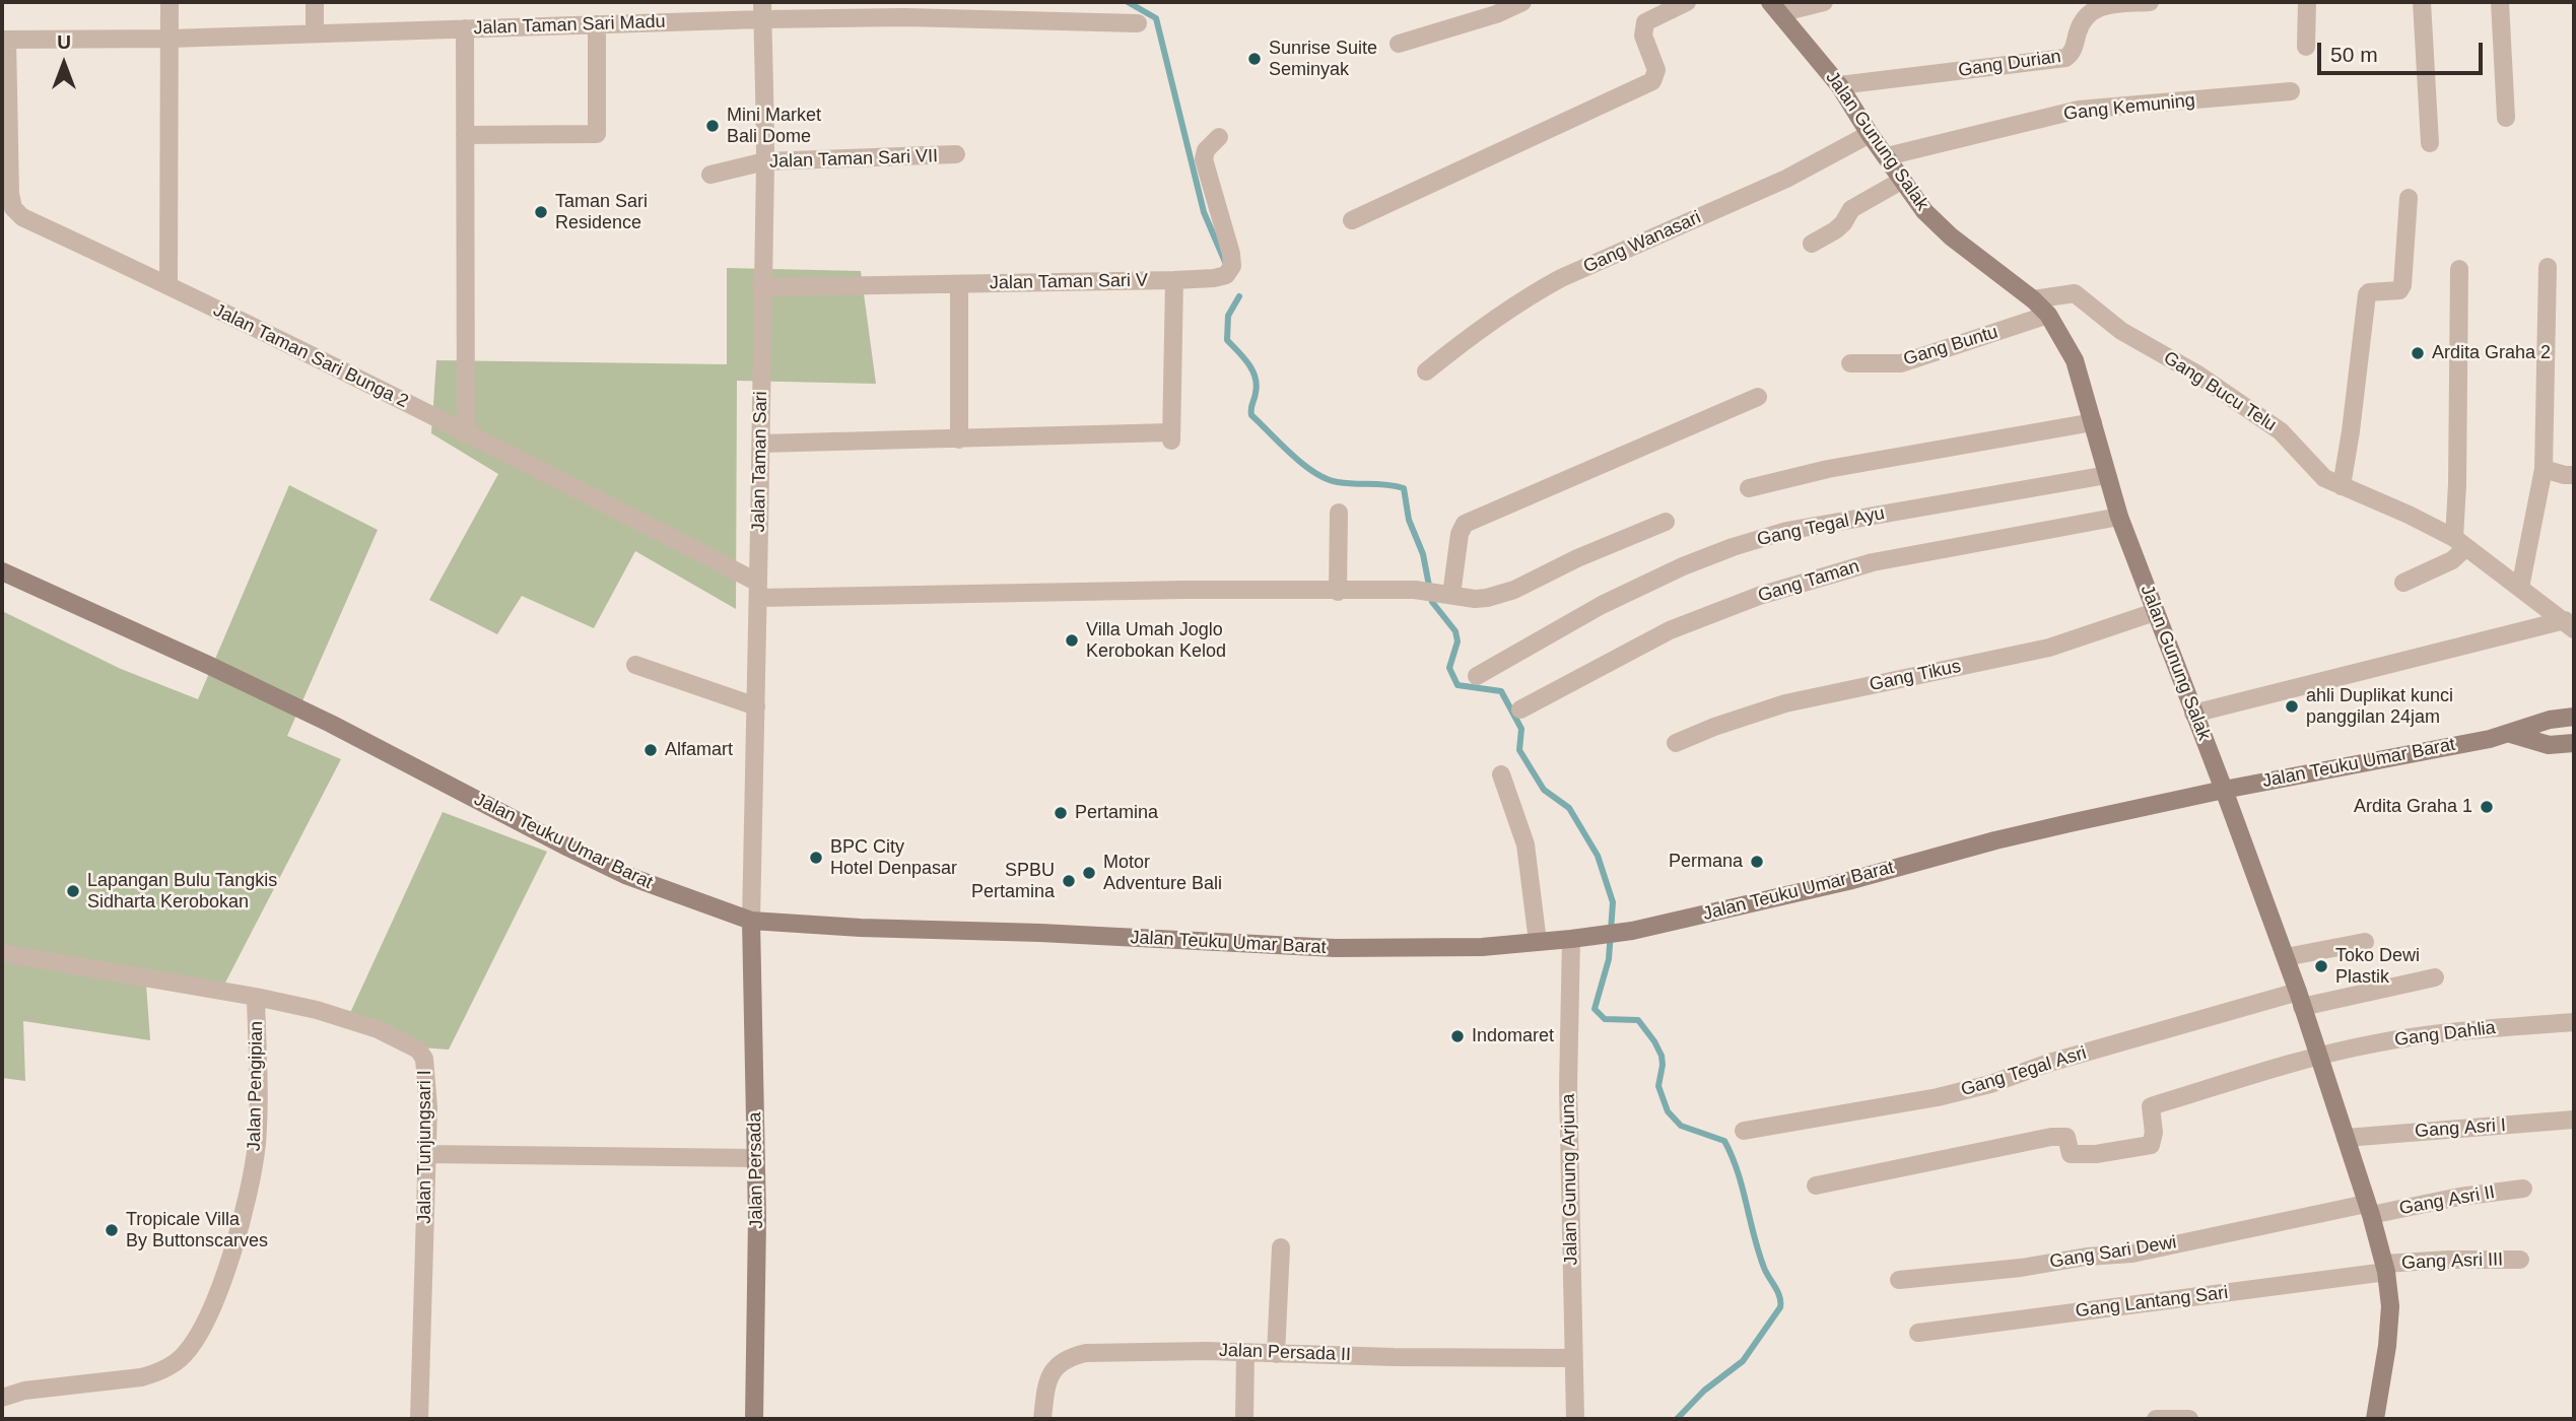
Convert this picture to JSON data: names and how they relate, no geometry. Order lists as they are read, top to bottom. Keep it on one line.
{"streets":{"main road":["Jalan Gunung Salak","Jalan Teuku Umar Barat","Jalan Persada"],"street":["Jalan Taman Sari Madu","Gang Durian","Gang Kemuning","Jalan Taman Sari VII","Gang Wanasari","Jalan Taman Sari V","Gang Buntu","Jalan Taman Sari Bunga 2","Gang Bucu Telu","Jalan Taman Sari","Gang Tegal Ayu","Gang Taman","Gang Tikus","Gang Dahlia","Gang Tegal Asri","Jalan Pengipian","Gang Asri I","Jalan Tunjungsari I","Jalan Gunung Arjuna","Gang Asri II","Gang Sari Dewi","Gang Asri III","Gang Lantang Sari","Jalan Persada II"]},"crossings":[["Jalan Taman Sari Madu","Jalan Taman Sari Bunga 2"],["Jalan Taman Sari Madu","Jalan Taman Sari"],["Gang Durian","Jalan Gunung Salak"],["Gang Kemuning","Jalan Gunung Salak"],["Jalan Gunung Salak","Gang Wanasari"],["Jalan Gunung Salak","Gang Buntu"],["Jalan Gunung Salak","Gang Bucu Telu"],["Jalan Gunung Salak","Gang Tegal Ayu"],["Jalan Gunung Salak","Gang Taman"],["Jalan Gunung Salak","Gang Tikus"],["Jalan Gunung Salak","Jalan Teuku Umar Barat"],["Jalan Gunung Salak","Gang Dahlia"],["Jalan Gunung Salak","Gang Tegal Asri"],["Jalan Gunung Salak","Gang Asri I"],["Jalan Gunung Salak","Gang Asri II"],["Jalan Gunung Salak","Gang Sari Dewi"],["Jalan Gunung Salak","Gang Asri III"],["Jalan Gunung Salak","Gang Lantang Sari"],["Jalan Taman Sari VII","Jalan Taman Sari"],["Jalan Taman Sari V","Jalan Taman Sari"],["Jalan Taman Sari Bunga 2","Jalan Taman Sari"],["Jalan Taman Sari","Jalan Teuku Umar Barat"],["Jalan Taman Sari","Jalan Persada"],["Jalan Teuku Umar Barat","Jalan Persada"],["Jalan Teuku Umar Barat","Jalan Gunung Arjuna"],["Jalan Pengipian","Jalan Tunjungsari I"],["Jalan Gunung Arjuna","Jalan Persada II"],["Gang Asri II","Gang Sari Dewi"],["Gang Asri III","Gang Lantang Sari"]],"places":["Sunrise Suite Seminyak","Mini Market Bali Dome","Taman Sari Residence","Ardita Graha 2","Villa Umah Joglo Kerobokan Kelod","ahli Duplikat kunci panggilan 24jam","Alfamart","Ardita Graha 1","Pertamina","BPC City Hotel Denpasar","Permana","Motor Adventure Bali","SPBU Pertamina","Lapangan Bulu Tangkis Sidharta Kerobokan","Toko Dewi Plastik","Indomaret","Tropicale Villa By Buttonscarves"],"scale_bar":"50 m","north":"top"}
